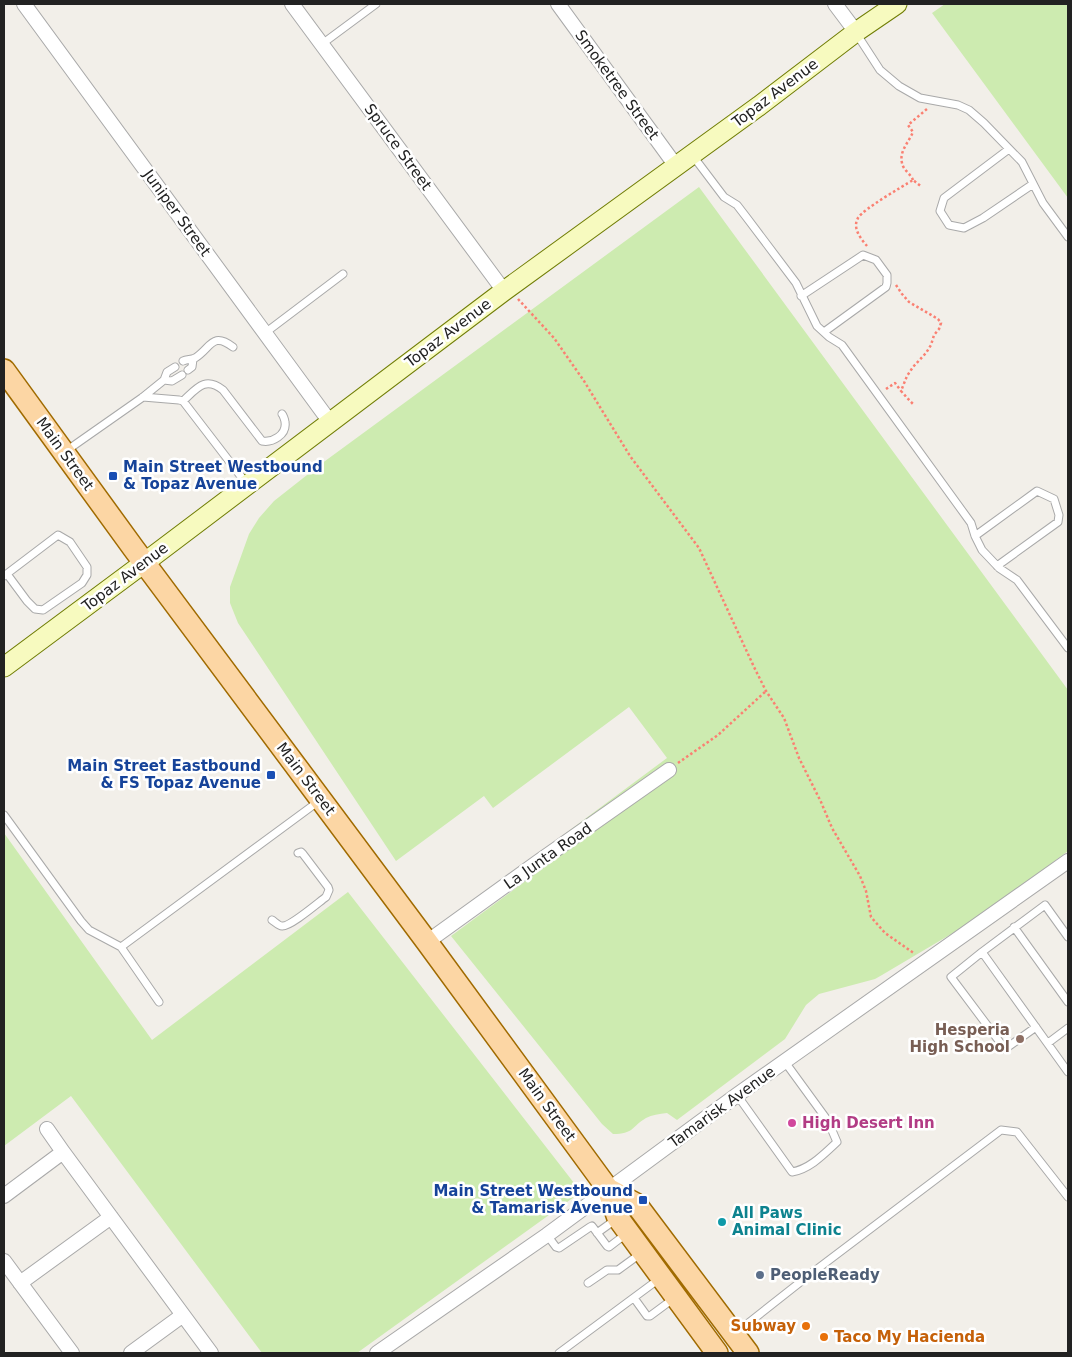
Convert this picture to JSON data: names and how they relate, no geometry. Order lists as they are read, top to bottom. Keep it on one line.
{"streets":{"main road":["Main Street"],"street":["Smoketree Street","Topaz Avenue","Spruce Street","Juniper Street","La Junta Road","Tamarisk Avenue"]},"crossings":[["Smoketree Street","Topaz Avenue"],["Topaz Avenue","Spruce Street"],["Topaz Avenue","Juniper Street"],["Topaz Avenue","Main Street"],["Main Street","La Junta Road"],["Main Street","Tamarisk Avenue"]],"places":{"transit":["Main Street Westbound & Topaz Avenue","Main Street Eastbound & FS Topaz Avenue","Main Street Westbound & Tamarisk Avenue"],"other":["Hesperia High School","High Desert Inn","All Paws Animal Clinic","PeopleReady","Subway","Taco My Hacienda"]}}
